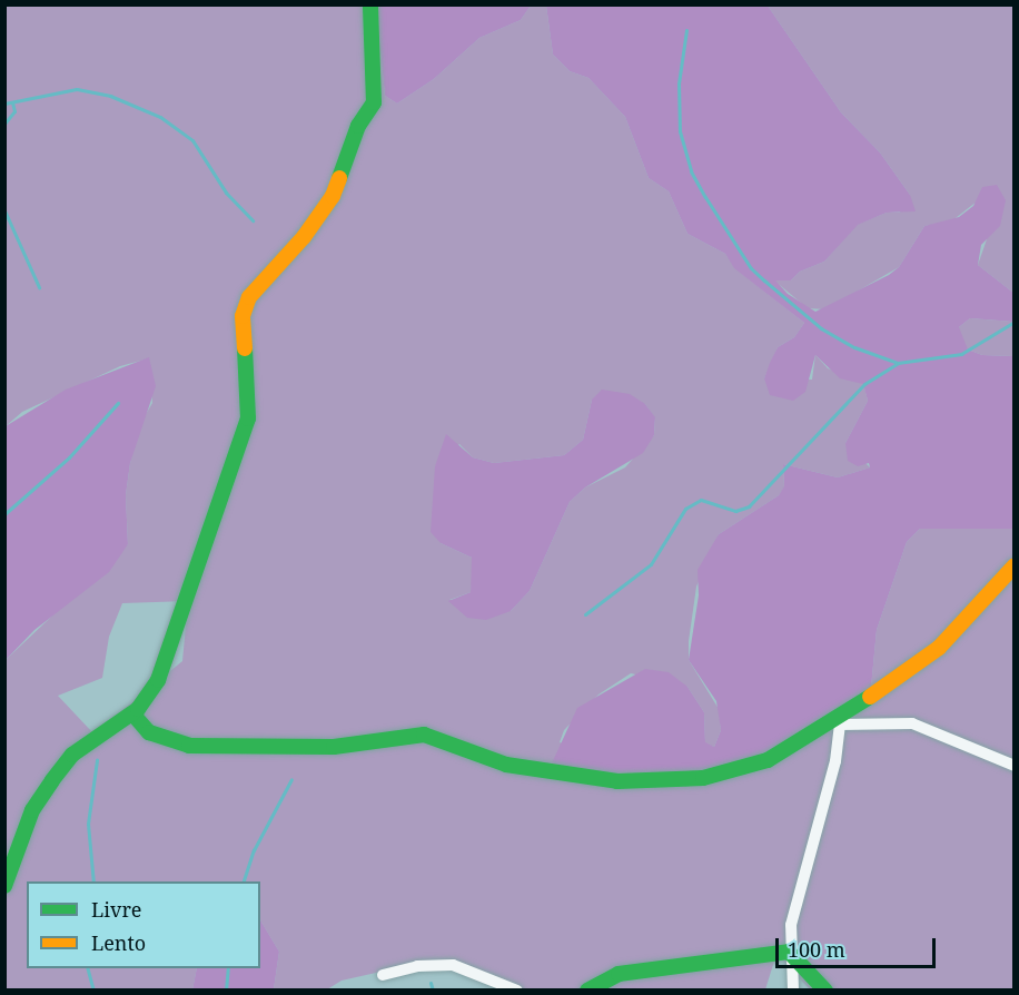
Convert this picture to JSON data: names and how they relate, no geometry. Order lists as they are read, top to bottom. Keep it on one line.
{"legend":["Livre","Lento"],"scale_bar":"100 m"}
